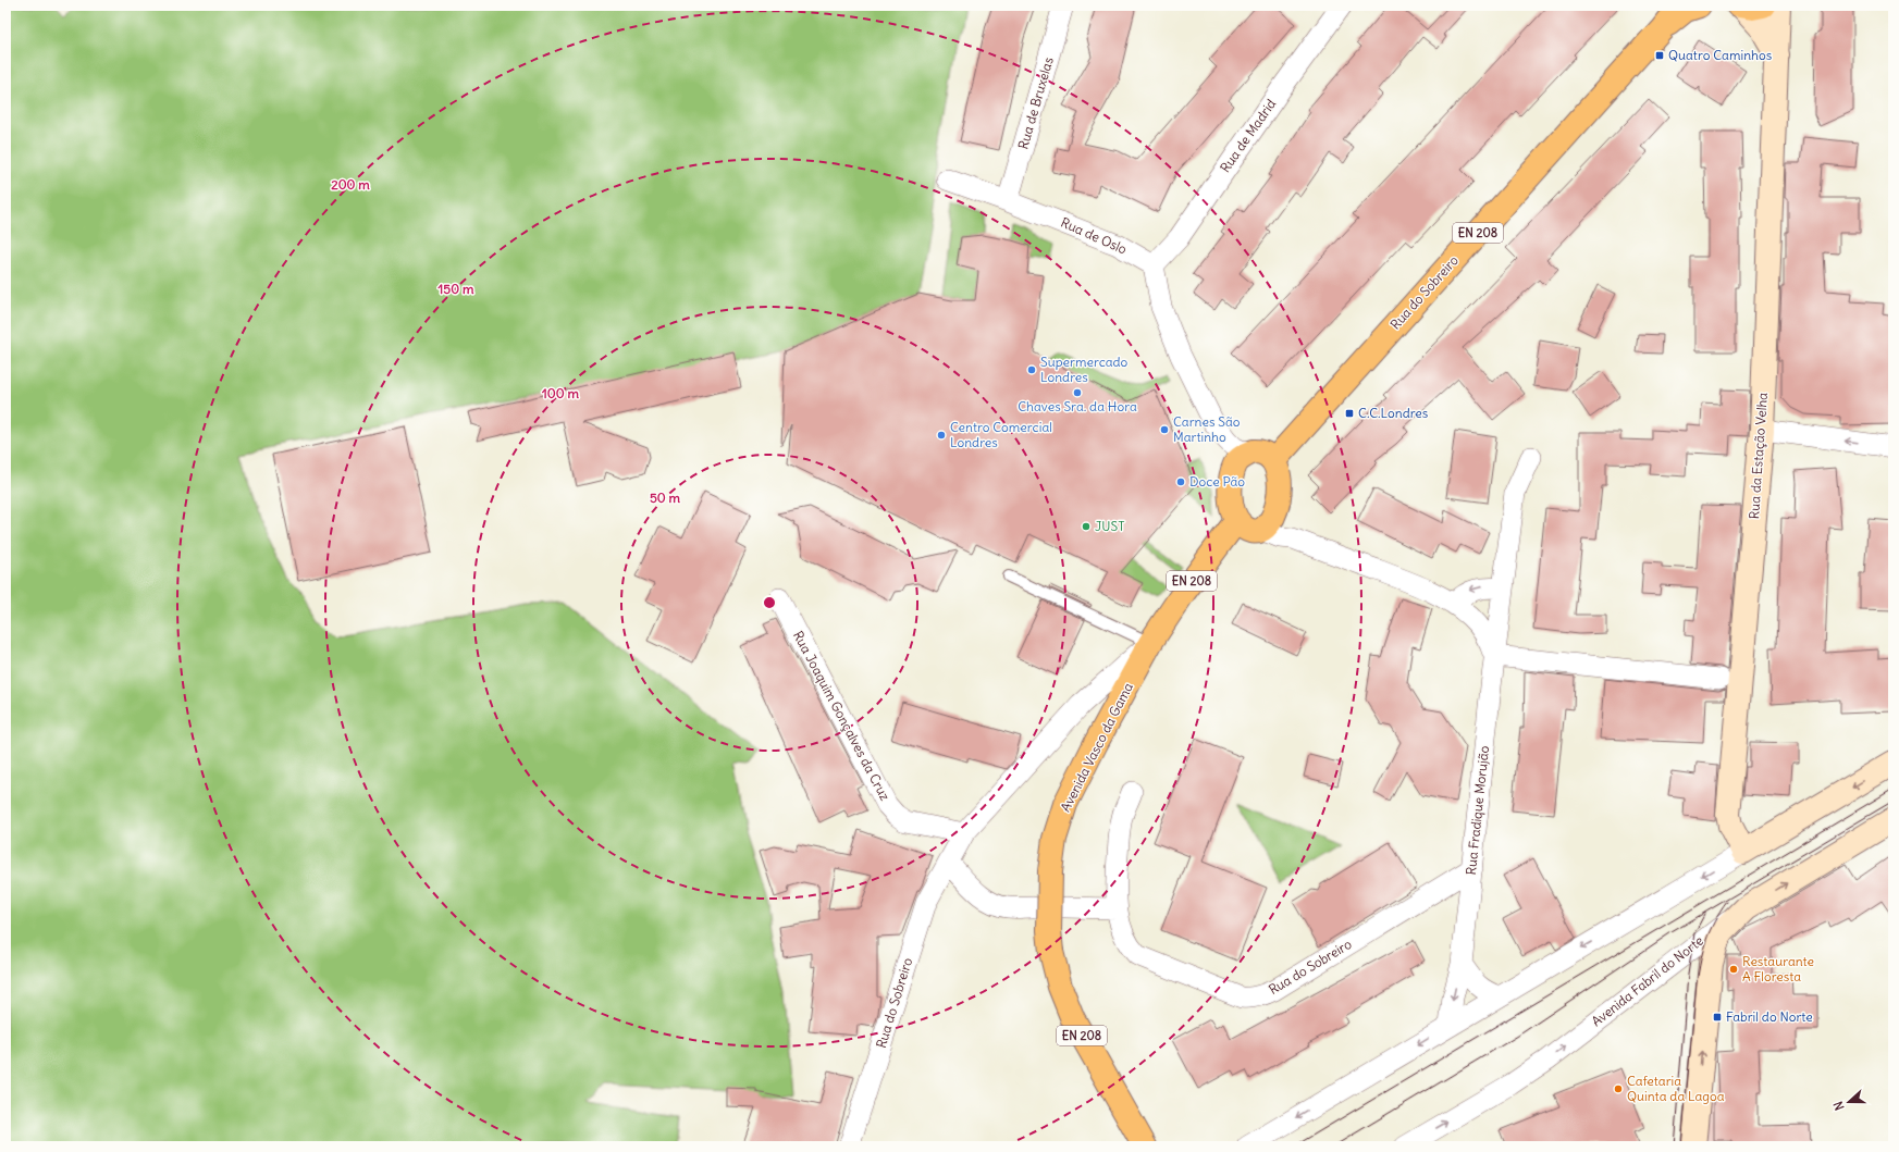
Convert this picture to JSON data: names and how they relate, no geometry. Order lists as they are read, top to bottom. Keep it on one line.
{"streets":{"main road":["EN 208","Rua do Sobreiro","Avenida Vasco da Gama"],"street":["Rua de Bruxelas","Rua de Madrid","Rua de Oslo","Rua da Estação Velha","Rua Joaquim Gonçalves da Cruz","Rua Fradique Morujão","Avenida Fabril do Norte"]},"crossings":[["Rua de Bruxelas","Rua de Oslo"],["Rua de Madrid","Rua de Oslo"],["Rua do Sobreiro","Rua Joaquim Gonçalves da Cruz"],["Rua do Sobreiro","Avenida Vasco da Gama"],["Rua do Sobreiro","Rua Fradique Morujão"]],"places":{"transit":["Quatro Caminhos","C.C.Londres","Fabril do Norte"],"other":["Supermercado Londres","Chaves Sra. da Hora","Carnes São Martinho","Centro Comercial Londres","Doce Pão","JUST","Restaurante A Floresta","Cafetaria Quinta da Lagoa"]},"north":"left","rings":["200 m","150 m","100 m","50 m"]}
